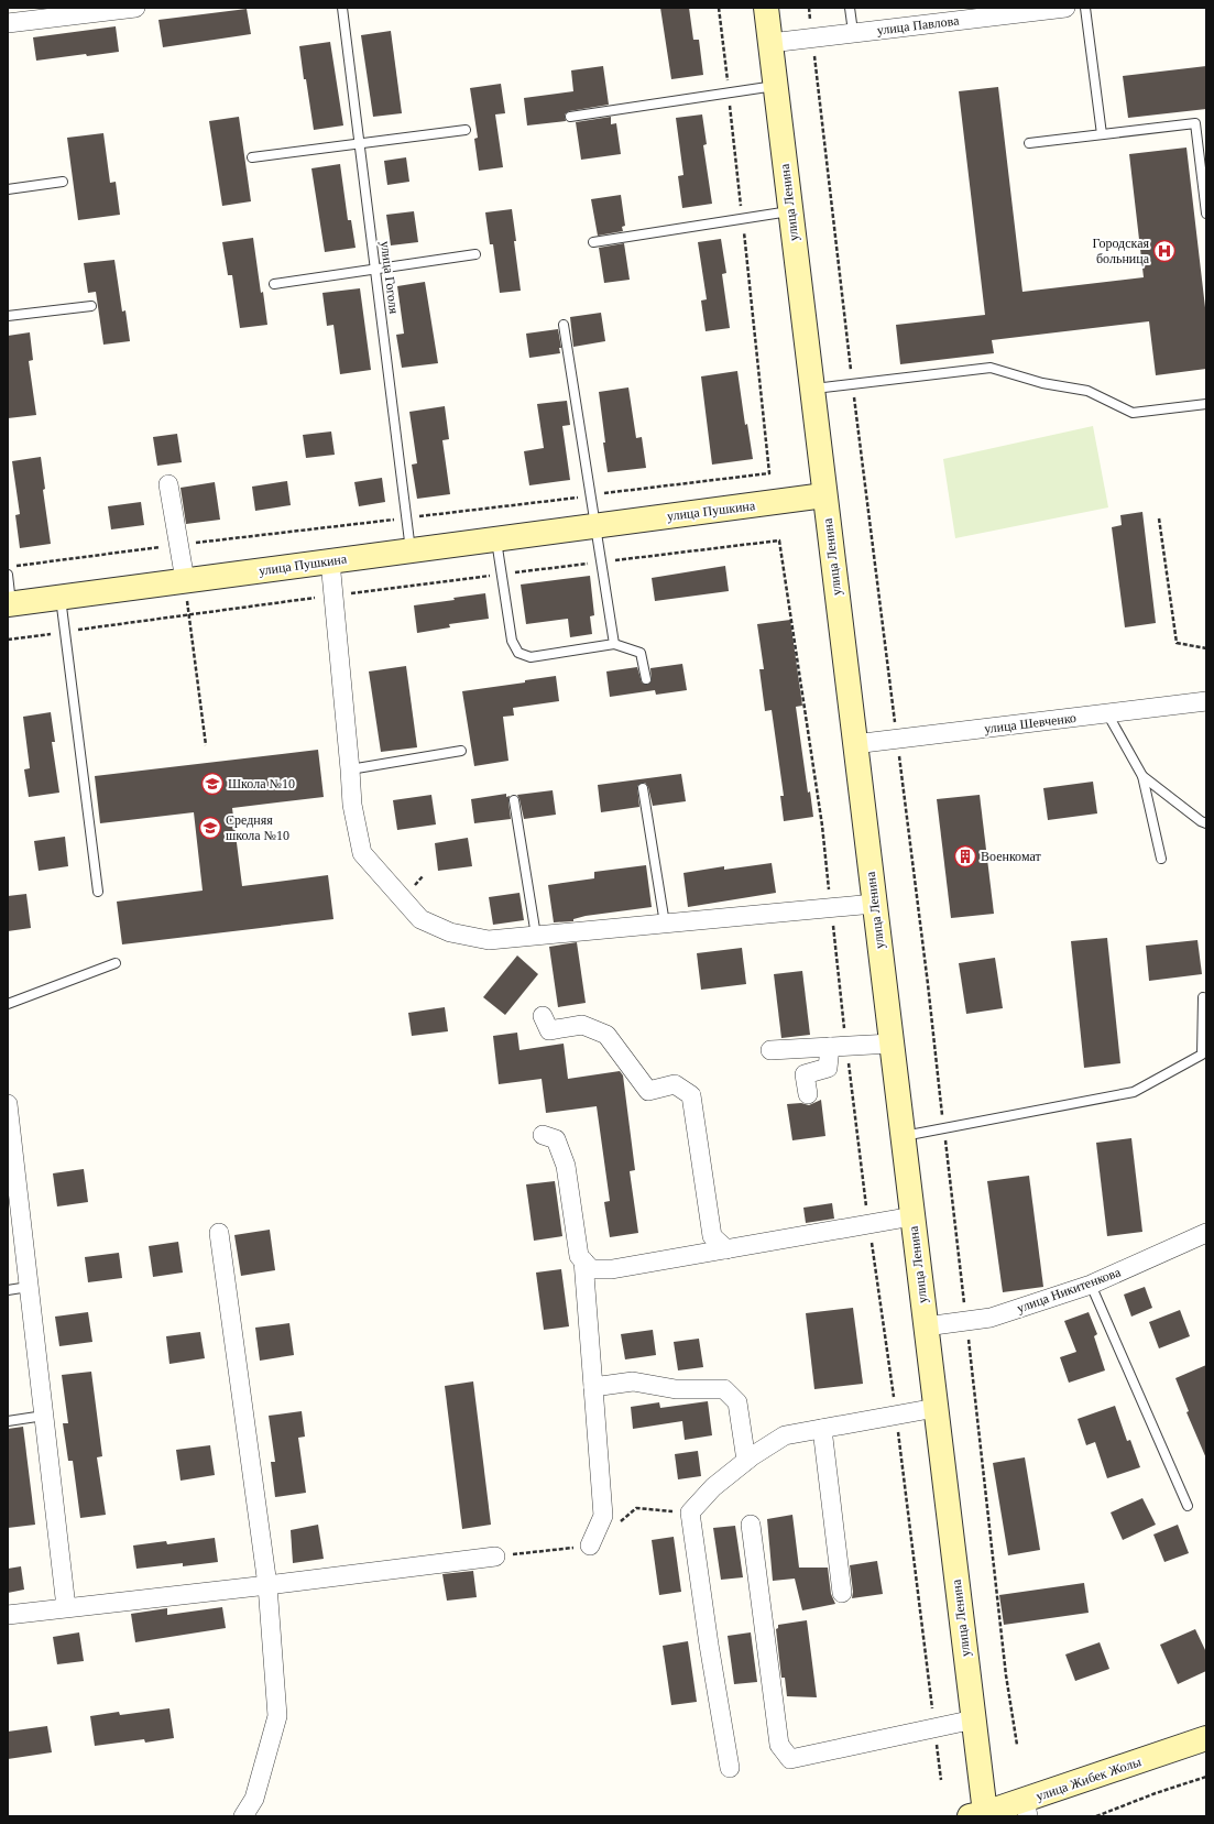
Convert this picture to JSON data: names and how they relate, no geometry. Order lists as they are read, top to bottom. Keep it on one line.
{"streets":{"street":["улица Павлова","улица Ленина","улица Пушкина","улица Шевченко","улица Никитенкова","улица Жибек Жолы"],"lane":["улица Гоголя"]},"crossings":[["улица Павлова","улица Ленина"],["улица Ленина","улица Пушкина"],["улица Ленина","улица Шевченко"],["улица Ленина","улица Никитенкова"],["улица Ленина","улица Жибек Жолы"],["улица Гоголя","улица Пушкина"]],"places":{"hospital":["Городская больница"],"school or university":["Школа №10","Средняя школа №10"],"building":["Военкомат"]}}
